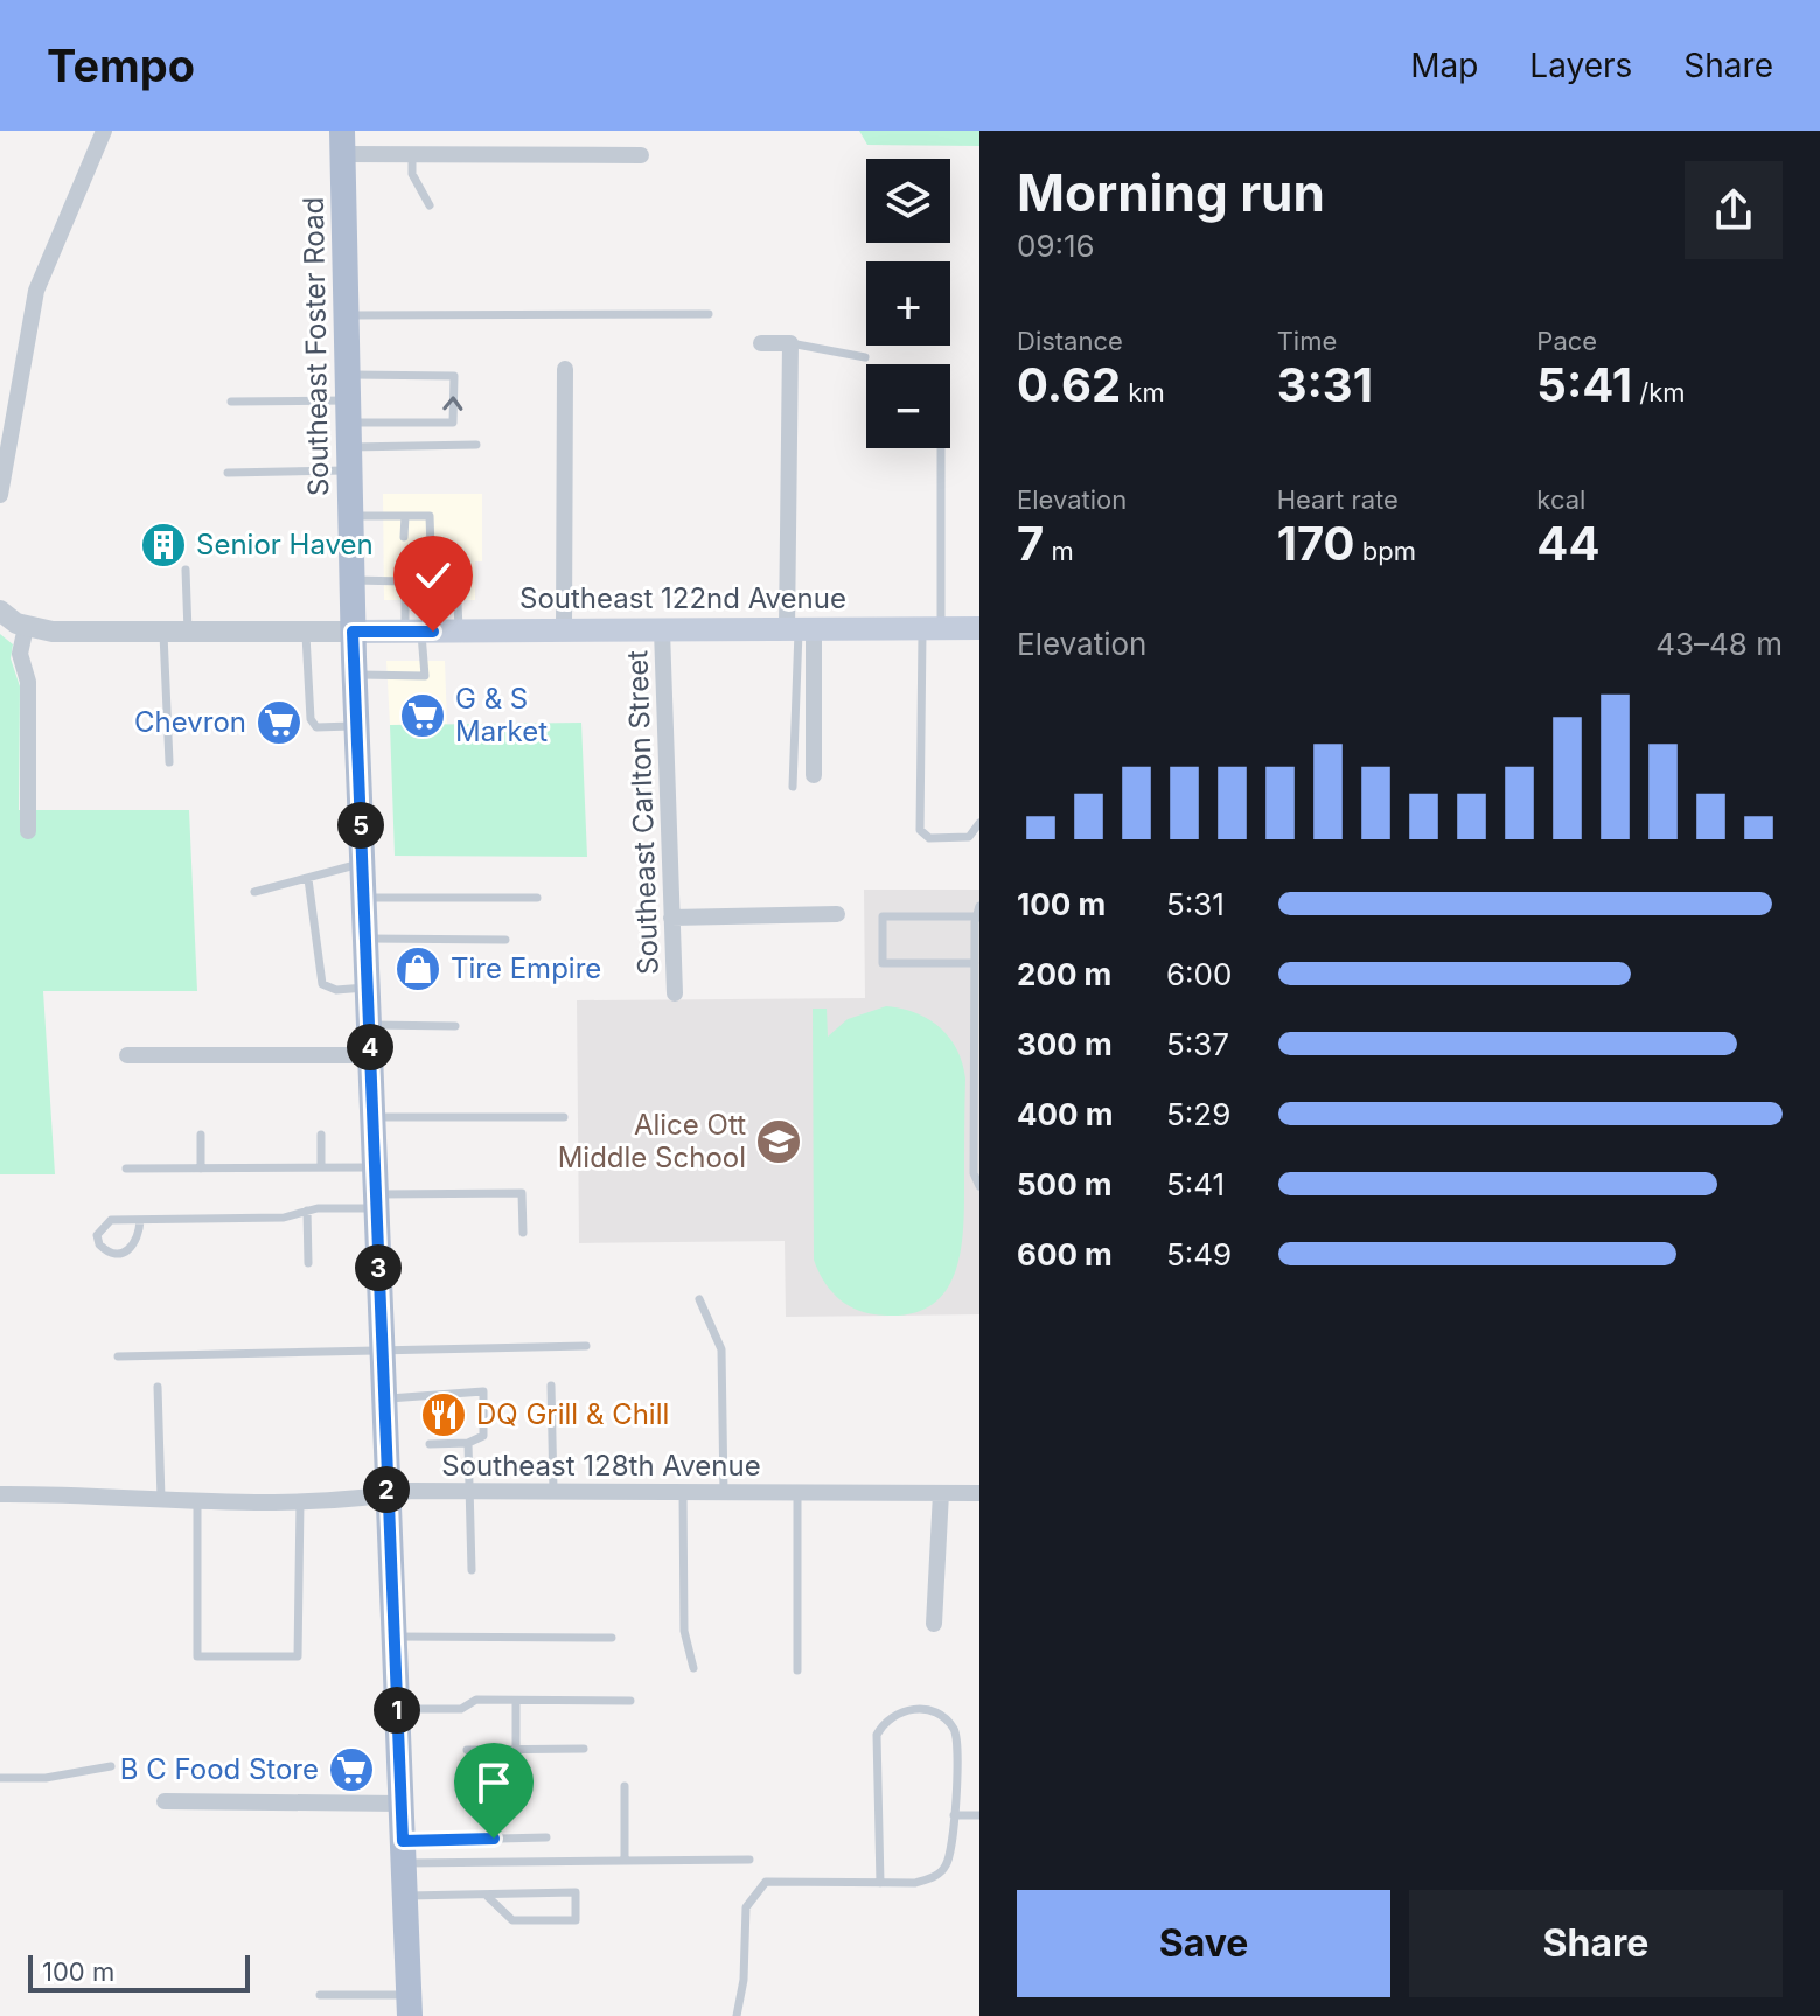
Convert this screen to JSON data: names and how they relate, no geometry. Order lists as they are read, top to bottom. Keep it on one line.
{"streets":{"main road":["Southeast Foster Road","Southeast 122nd Avenue"],"street":["Southeast Carlton Street","Southeast 128th Avenue"]},"crossings":[["Southeast Foster Road","Southeast 122nd Avenue"],["Southeast Foster Road","Southeast 128th Avenue"],["Southeast 122nd Avenue","Southeast Carlton Street"]],"places":{"building":["Senior Haven"],"supermarket":["G & S Market","Chevron","B C Food Store"],"shop":["Tire Empire"],"school or university":["Alice Ott Middle School"],"restaurant":["DQ Grill & Chill"]},"scale_bar":"100 m","page":{"header":"Tempo","nav":["Map","Layers","Share"],"heading":["Morning run","09:16"],"map_buttons":["+","−"],"stats":[["Distance","0.62 km"],["Time","3:31"],["Pace","5:41 /km"],["Elevation","7 m"],["Heart rate","170 bpm"],["kcal","44"]],"chart":["Elevation","43–48 m"],"pins":["5","4","3","2","1"],"list":[{"name":"100 m","note":"5:31"},{"name":"200 m","note":"6:00"},{"name":"300 m","note":"5:37"},{"name":"400 m","note":"5:29"},{"name":"500 m","note":"5:41"},{"name":"600 m","note":"5:49"}],"buttons":["Save","Share"],"scale":"100 m"}}
